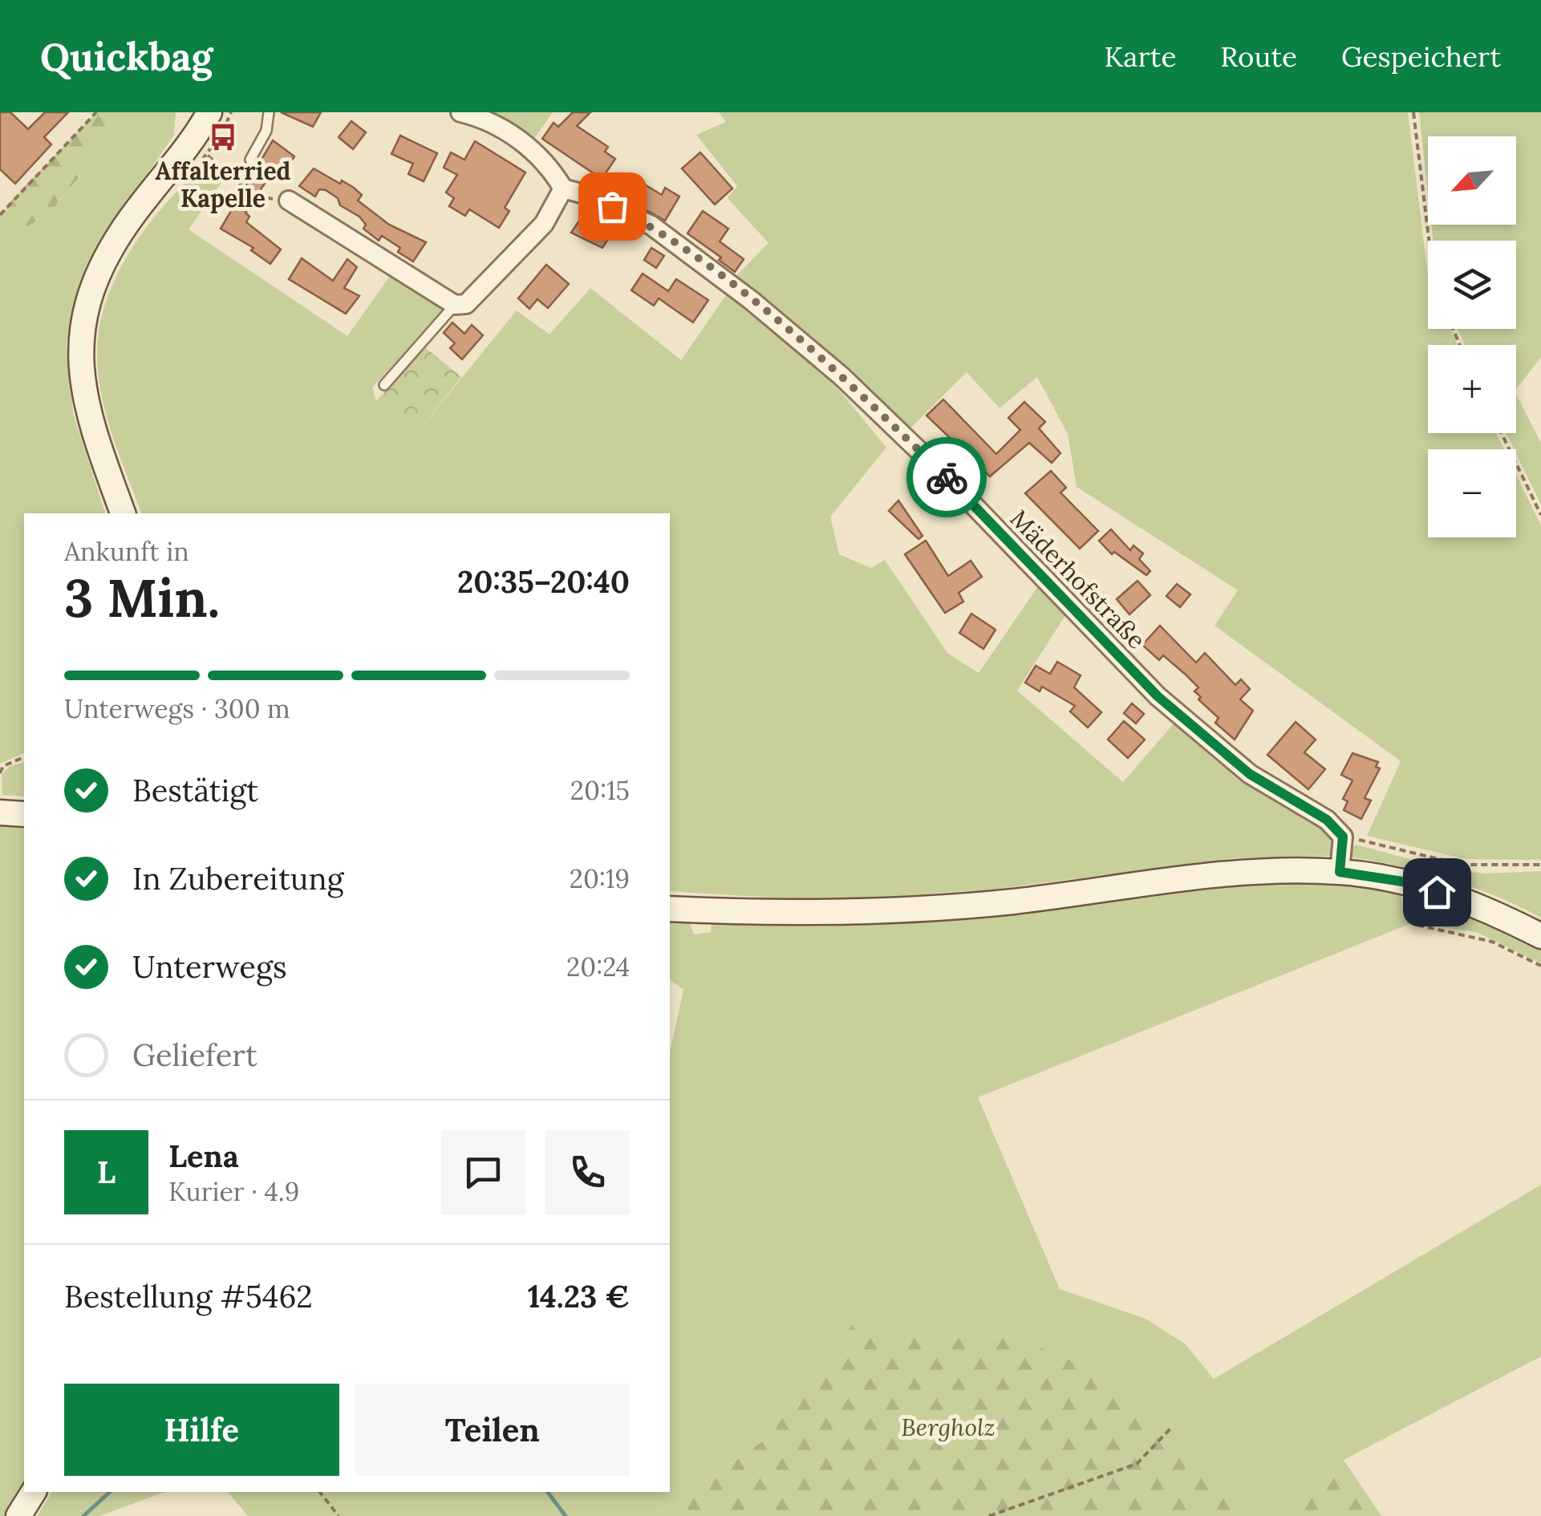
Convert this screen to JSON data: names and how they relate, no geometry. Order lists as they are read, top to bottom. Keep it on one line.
{"streets":{"street":["Mäderhofstraße"]},"parks":["Bergholz"],"places":{"bus stop":["Affalterried Kapelle"]},"north":"bottom left","page":{"header":"Quickbag","nav":["Karte","Route","Gespeichert"],"map_buttons":["+","−"],"heading":["3 Min.","Ankunft in","20:35–20:40"],"panel":["Lena","Kurier · 4.9","Bestellung #5462","14.23 €"],"bar":"Unterwegs · 300 m","list":[["Bestätigt","20:15"],["In Zubereitung","20:19"],["Unterwegs","20:24"],"Geliefert"],"round":"L","buttons":["Hilfe","Teilen"]}}
